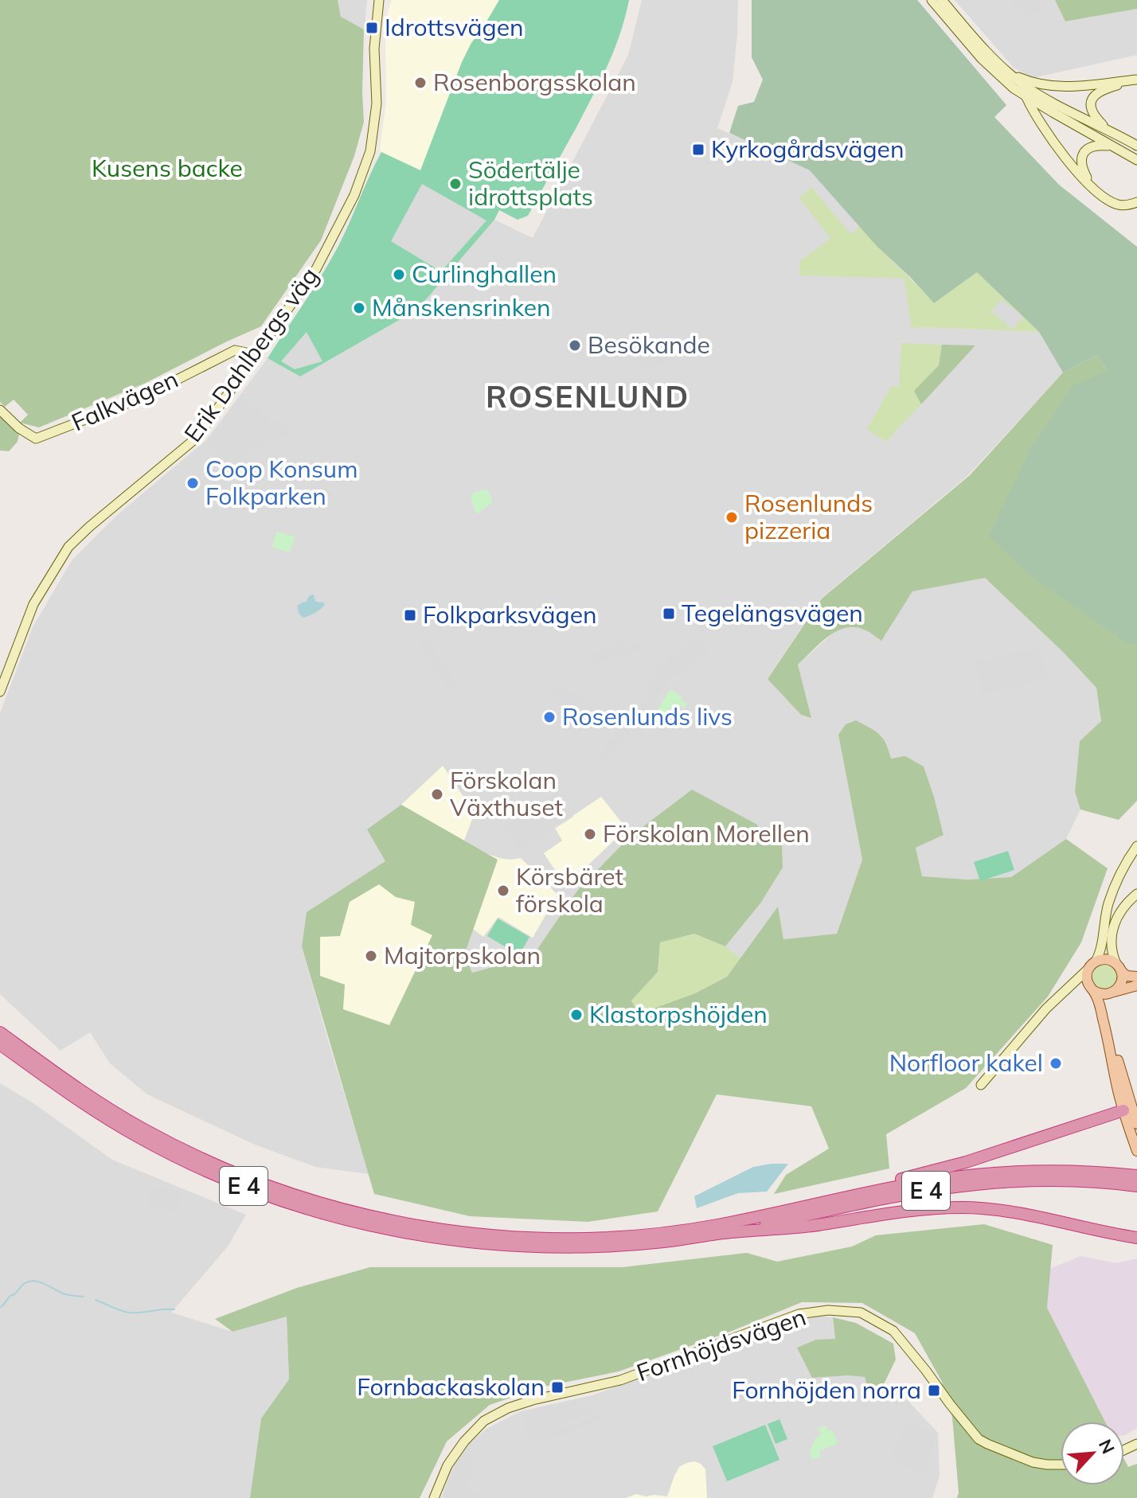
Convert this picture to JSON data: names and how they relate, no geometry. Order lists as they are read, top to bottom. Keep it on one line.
{"streets":{"highway":["E 4"],"street":["Erik Dahlbergs väg","Falkvägen","Fornhöjdsvägen"]},"crossings":[["Erik Dahlbergs väg","Falkvägen"]],"districts":["ROSENLUND"],"parks":["Kusens backe"],"places":{"transit":["Idrottsvägen","Kyrkogårdsvägen","Tegelängsvägen","Folkparksvägen","Fornbackaskolan","Fornhöjden norra"],"other":["Rosenborgsskolan","Södertälje idrottsplats","Curlinghallen","Månskensrinken","Besökande","Coop Konsum Folkparken","Rosenlunds pizzeria","Rosenlunds livs","Förskolan Växthuset","Förskolan Morellen","Körsbäret förskola","Majtorpskolan","Klastorpshöjden","Norfloor kakel"]},"north":"top right"}
